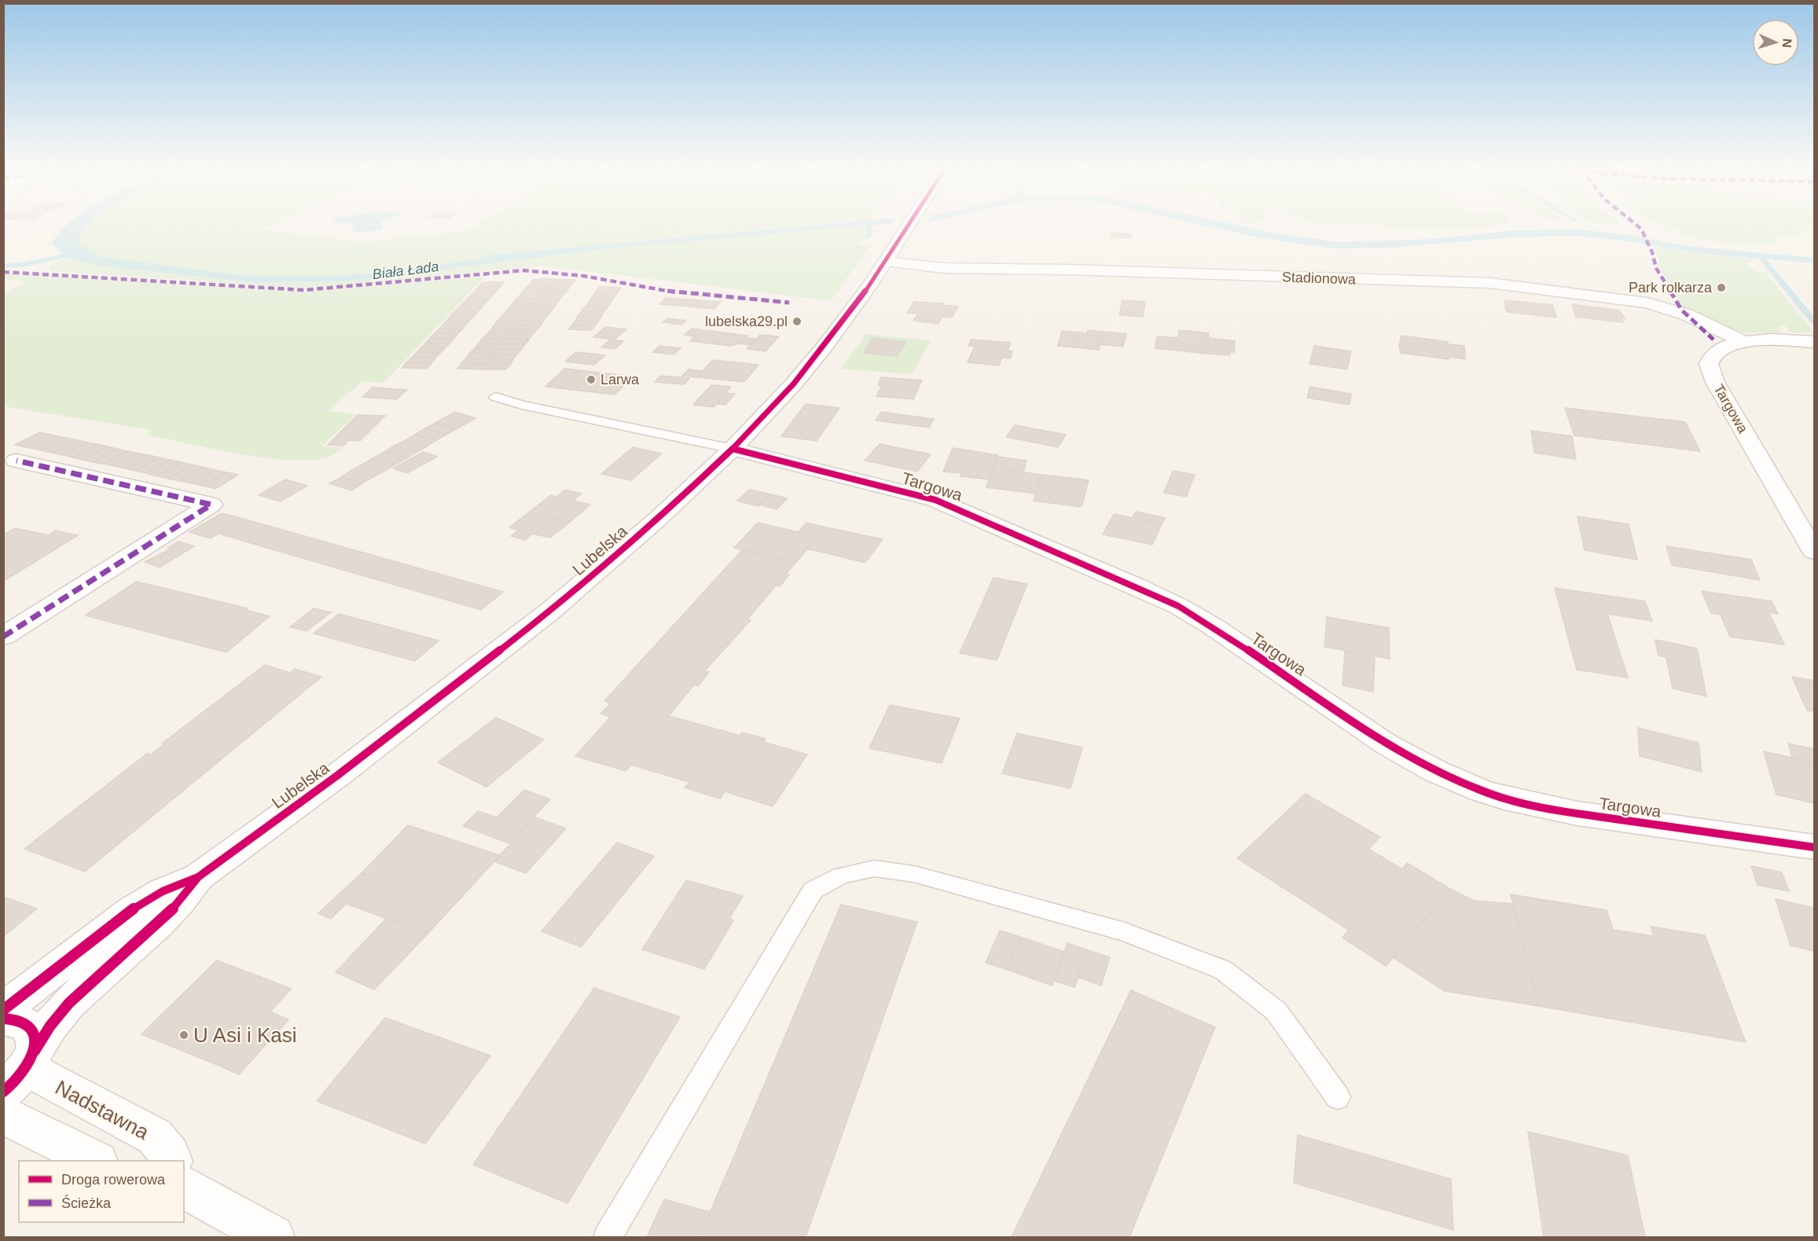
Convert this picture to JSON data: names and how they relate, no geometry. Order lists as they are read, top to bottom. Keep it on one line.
{"streets":{"street":["Stadionowa","Targowa","Lubelska","Nadstawna"]},"crossings":[["Stadionowa","Targowa"],["Stadionowa","Lubelska"],["Targowa","Lubelska"],["Lubelska","Nadstawna"]],"water":["Biała Łada"],"places":["Park rolkarza","lubelska29.pl","Larwa","U Asi i Kasi"],"legend":["Droga rowerowa","Ścieżka"],"north":"right"}
